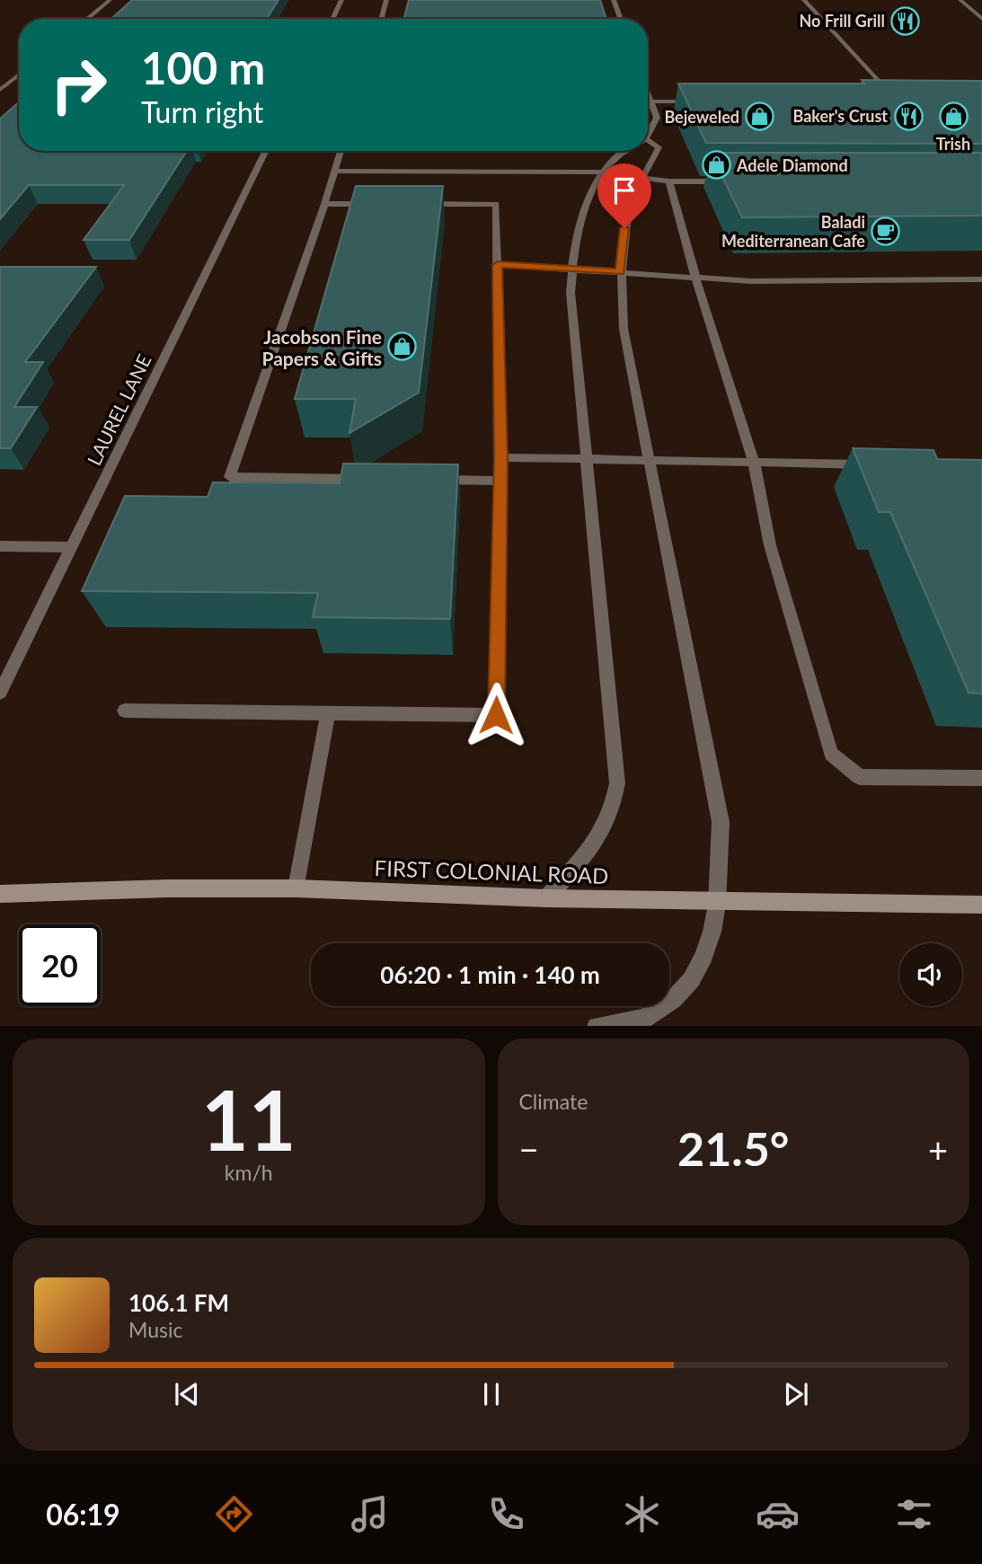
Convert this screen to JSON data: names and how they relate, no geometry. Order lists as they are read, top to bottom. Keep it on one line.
{"streets":{"main road":["FIRST COLONIAL ROAD"],"street":["LAUREL LANE"]},"places":{"restaurant":["No Frill Grill","Baker's Crust"],"shop":["Trish","Bejeweled","Adele Diamond","Jacobson Fine Papers & Gifts"],"cafe":["Baladi Mediterranean Cafe"]},"page":{"turn":["100 m","Turn right"],"limit":"20","trip":"06:20 · 1 min · 140 m","tile":[["11","km/h"],"Climate"],"heat":["−","21.5°","+"],"song":["106.1 FM","Music"],"tabs":"06:19"}}
